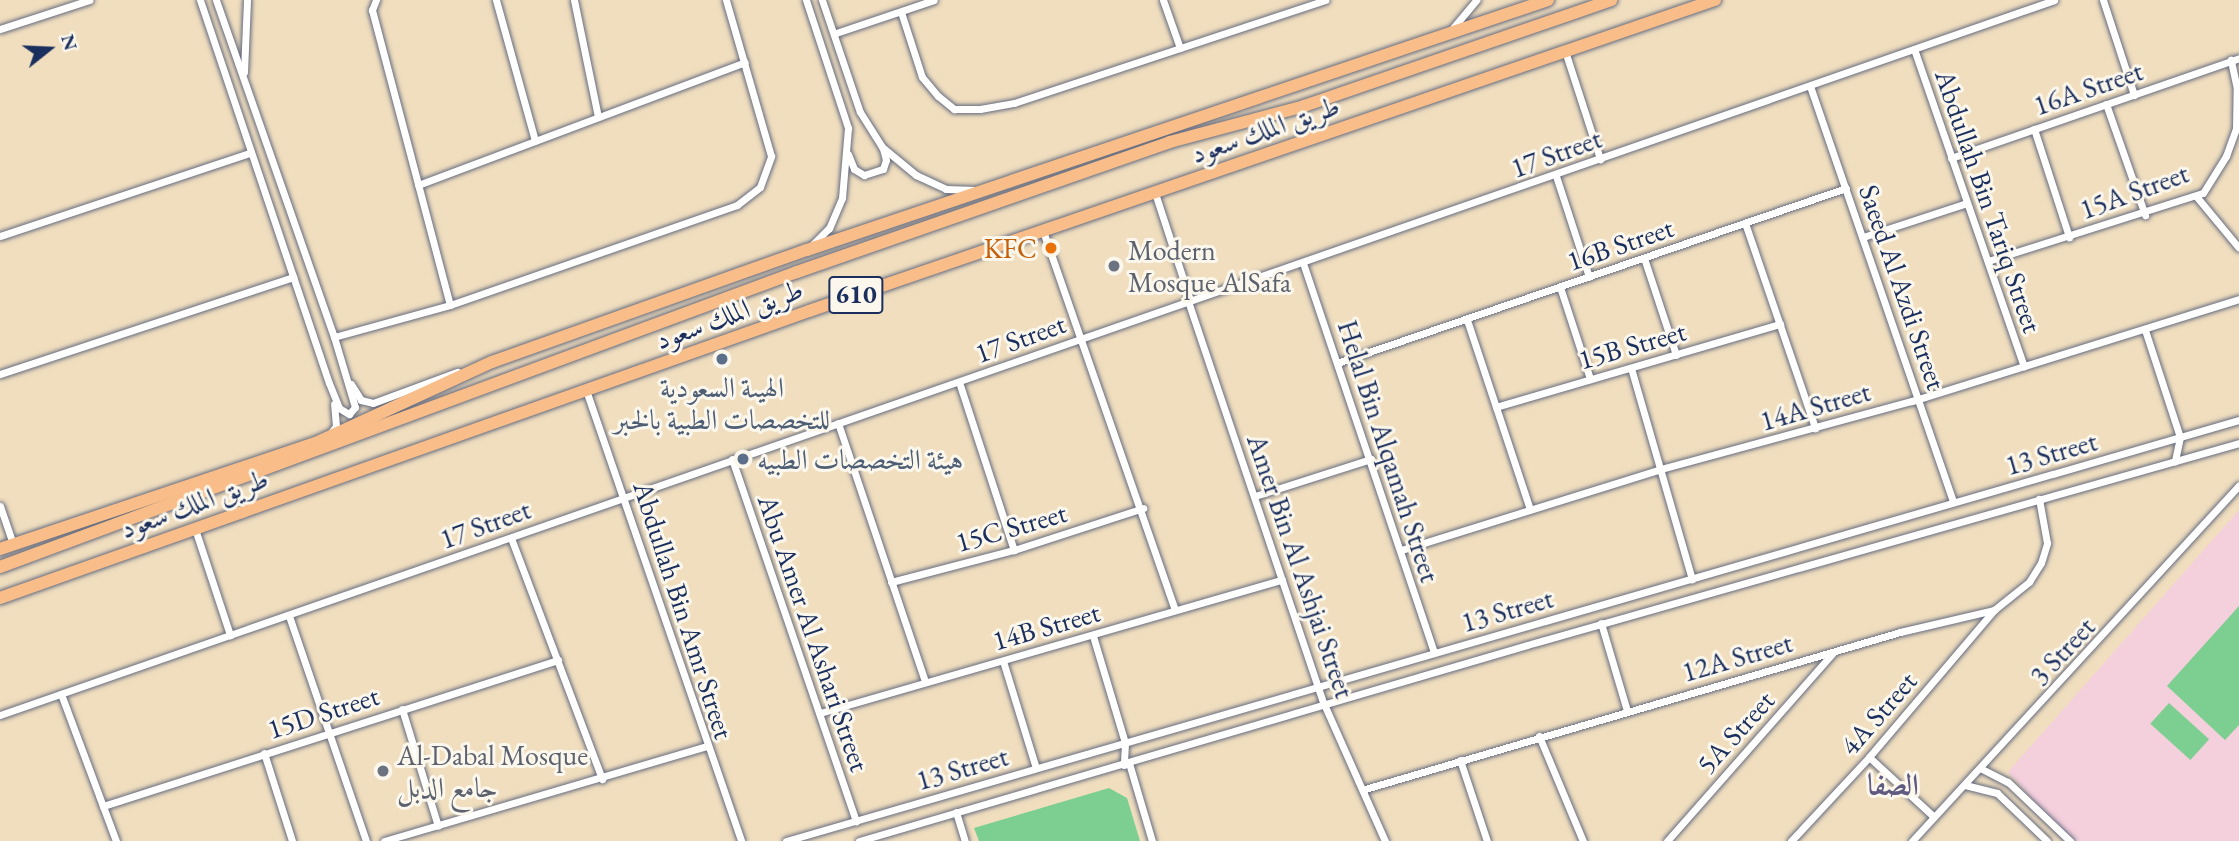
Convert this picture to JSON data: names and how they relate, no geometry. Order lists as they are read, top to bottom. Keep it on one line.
{"streets":{"main road":["طريق الملك سعود","610"],"street":["16A Street","17 Street","15A Street","Abdullah Bin Tariq Street","16B Street","Saeed Al Azdi Street","15B Street","14A Street","Helal Bin Alqamah Street","13 Street","15C Street","Amer Bin Al Ashjai Street","Abdullah Bin Amr Street","14B Street","Abu Amer Al Ashari Street","3 Street","12A Street","15D Street","4A Street","5A Street"]},"crossings":[["16A Street","15A Street"],["16A Street","Abdullah Bin Tariq Street"],["طريق الملك سعود","Amer Bin Al Ashjai Street"],["طريق الملك سعود","Abdullah Bin Amr Street"],["17 Street","Abdullah Bin Tariq Street"],["17 Street","Saeed Al Azdi Street"],["17 Street","Helal Bin Alqamah Street"],["17 Street","Amer Bin Al Ashjai Street"],["17 Street","Abdullah Bin Amr Street"],["17 Street","Abu Amer Al Ashari Street"],["15A Street","Abdullah Bin Tariq Street"],["Abdullah Bin Tariq Street","14A Street"],["16B Street","Saeed Al Azdi Street"],["16B Street","Helal Bin Alqamah Street"],["Saeed Al Azdi Street","14A Street"],["Saeed Al Azdi Street","13 Street"],["14A Street","Helal Bin Alqamah Street"],["Helal Bin Alqamah Street","13 Street"],["13 Street","Amer Bin Al Ashjai Street"],["13 Street","Abu Amer Al Ashari Street"],["13 Street","12A Street"],["Amer Bin Al Ashjai Street","14B Street"],["Amer Bin Al Ashjai Street","12A Street"],["14B Street","Abu Amer Al Ashari Street"],["12A Street","4A Street"],["12A Street","5A Street"]],"districts":["الصفا"],"places":["KFC","Modern Mosque AlSafa","الهيىة السعودية للتخصصات الطبية بالخبر","هيئة التخصصات الطبيه","Al-Dabal Mosque جامع الدبل"],"north":"right"}
